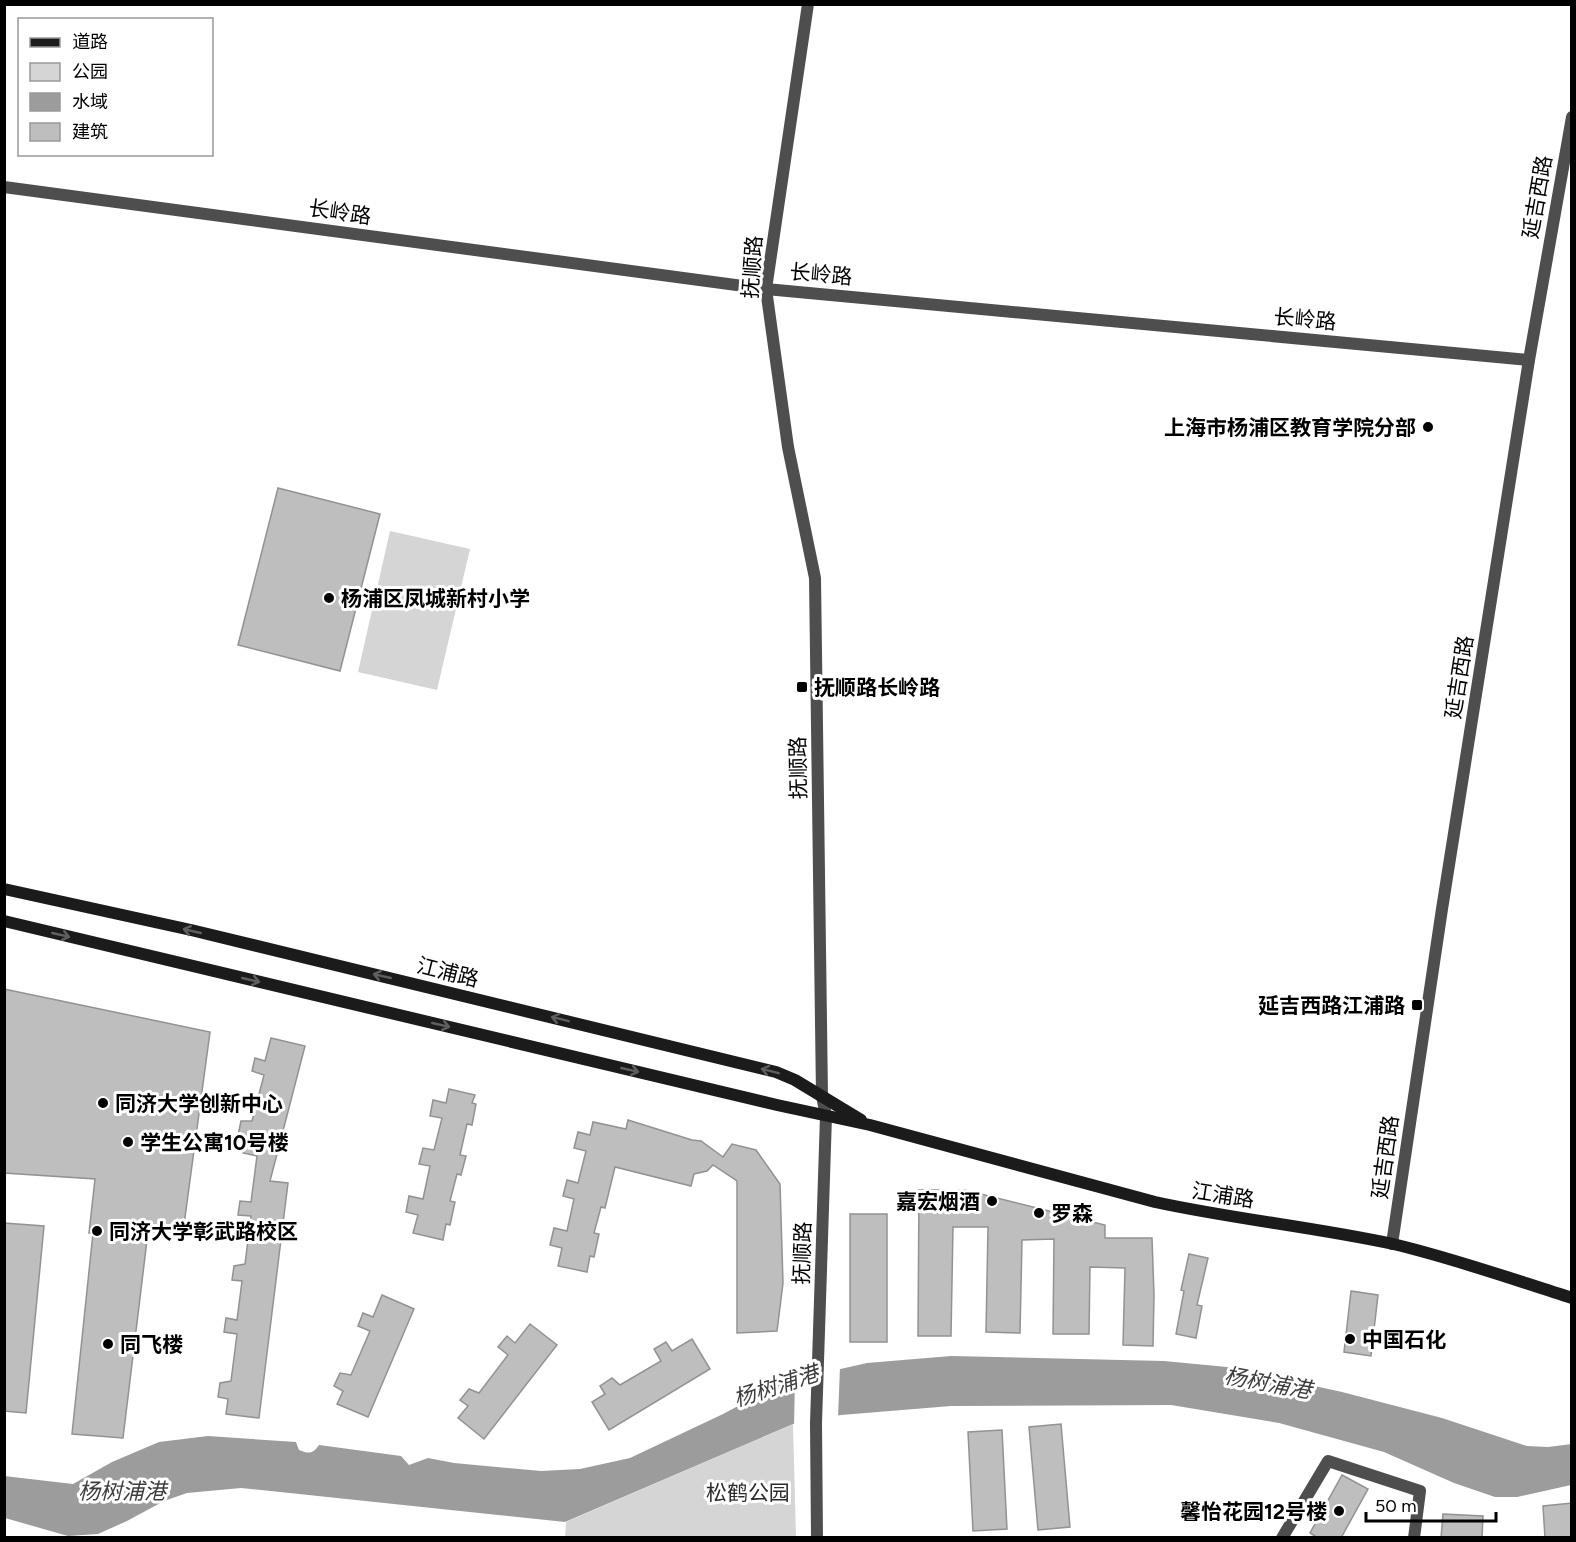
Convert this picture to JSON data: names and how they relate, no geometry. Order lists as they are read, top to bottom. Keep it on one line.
{"streets":{"main road":["江浦路"],"street":["延吉西路","长岭路","抚顺路"]},"crossings":[["延吉西路","长岭路"],["延吉西路","江浦路"],["长岭路","抚顺路"],["抚顺路","江浦路"]],"water":["杨树浦港"],"parks":["松鹤公园"],"places":{"other":["上海市杨浦区教育学院分部","杨浦区凤城新村小学","同济大学创新中心","学生公寓10号楼","嘉宏烟酒","罗森","同济大学彰武路校区","中国石化","同飞楼","馨怡花园12号楼"],"transit":["抚顺路长岭路","延吉西路江浦路"]},"legend":["道路","公园","水域","建筑"],"scale_bar":"50 m"}
